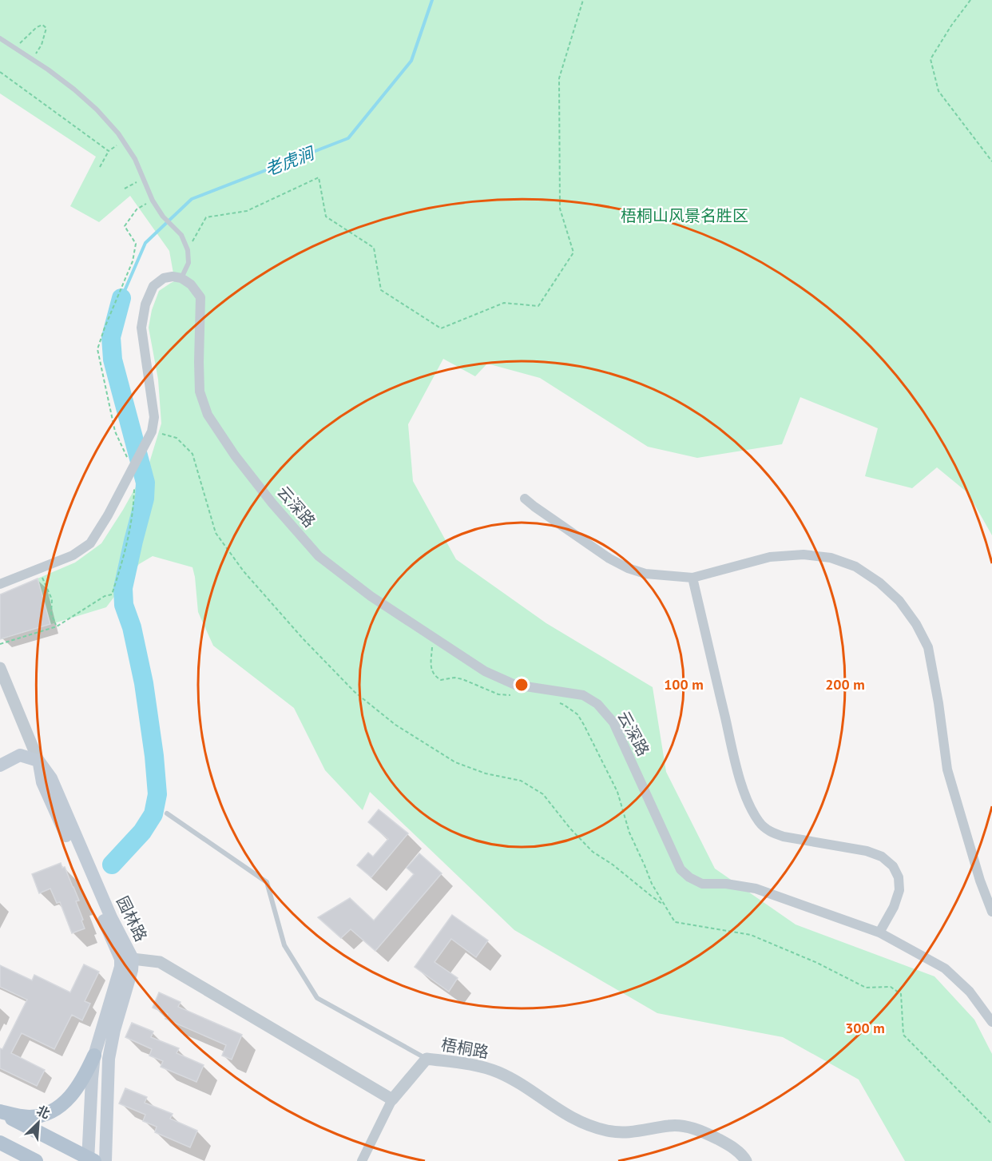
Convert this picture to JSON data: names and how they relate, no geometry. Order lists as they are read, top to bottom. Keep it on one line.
{"streets":{"main road":["园林路"],"street":["云深路","梧桐路"]},"water":["老虎涧"],"parks":["梧桐山风景名胜区"],"north":"top right","rings":["100 m","200 m","300 m"]}
